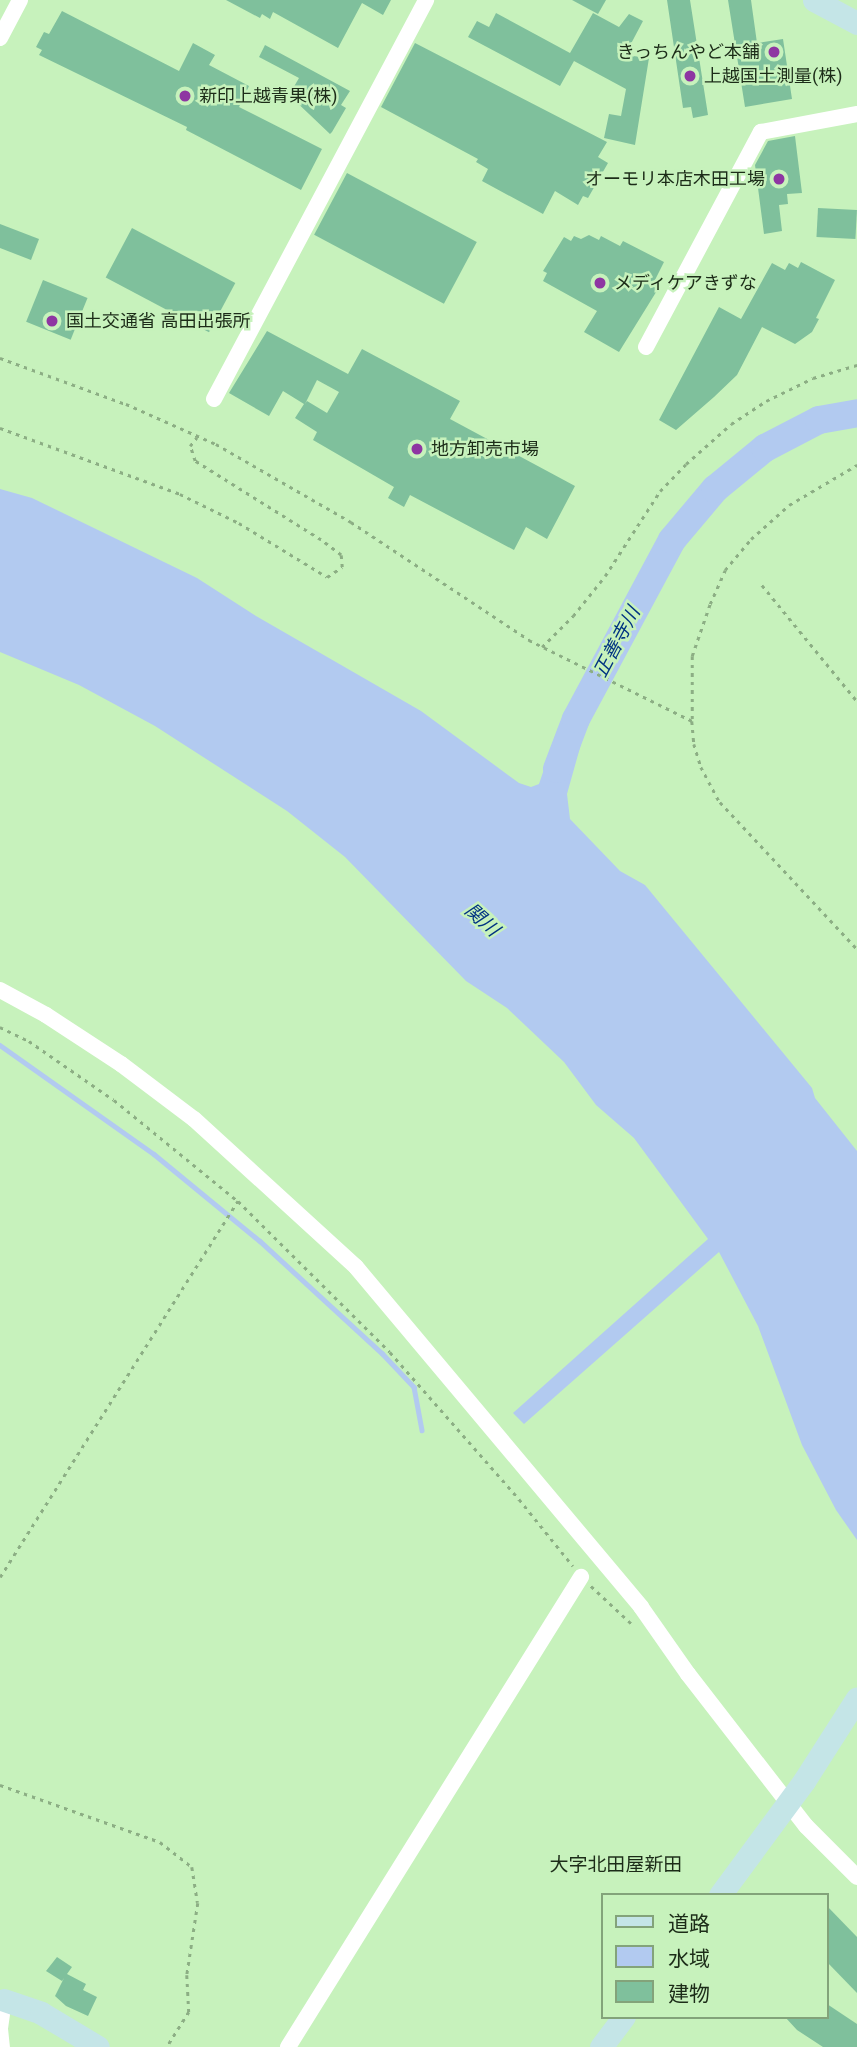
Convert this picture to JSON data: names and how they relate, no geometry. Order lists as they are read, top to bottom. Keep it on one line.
{"districts":["大字北田屋新田"],"water":["正善寺川","関川"],"places":["きっちんやど本舗","上越国土測量(株)","新印上越青果(株)","オーモリ本店木田工場","メディケアきずな","国土交通省 高田出張所","地方卸売市場"],"legend":["道路","水域","建物"]}
